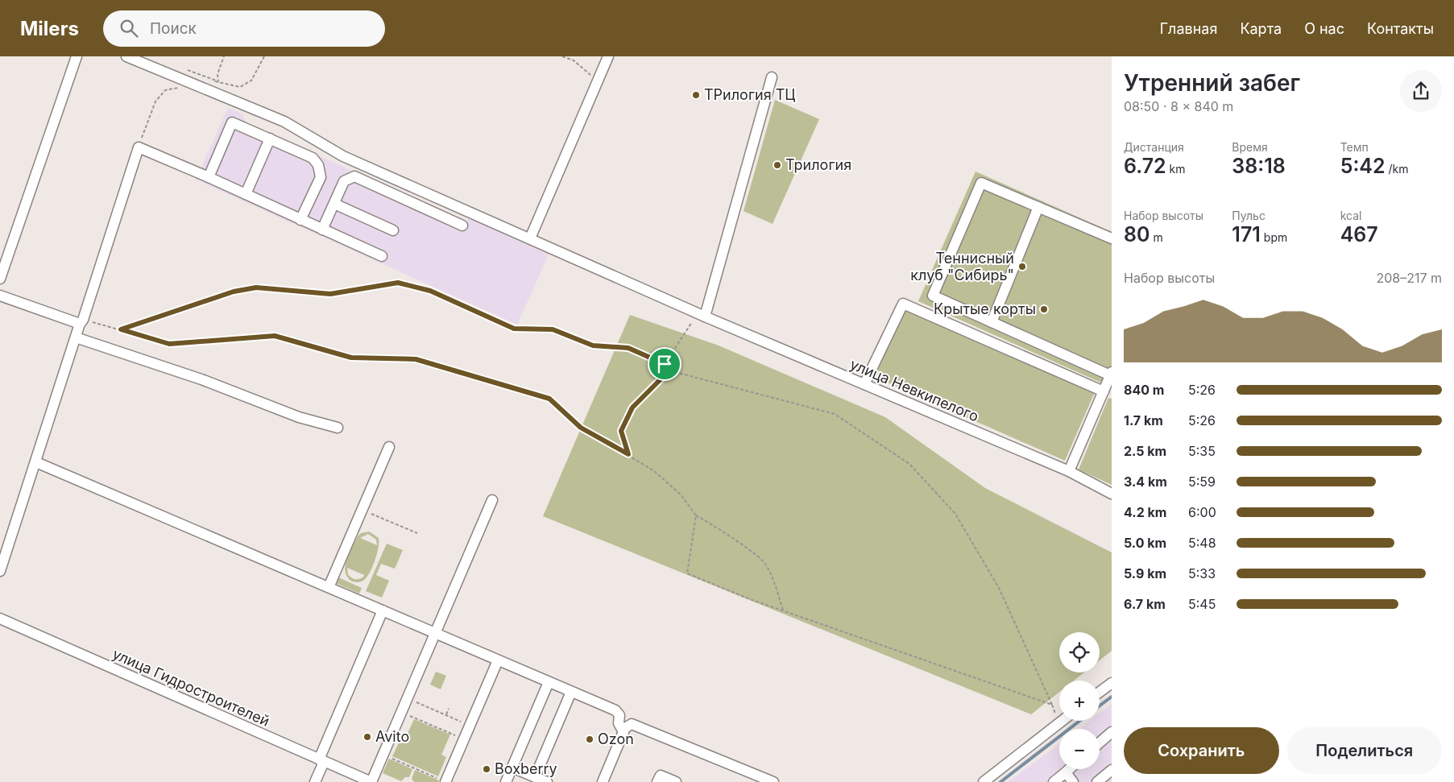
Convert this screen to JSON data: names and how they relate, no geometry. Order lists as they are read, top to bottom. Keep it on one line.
{"streets":{"street":["улица Невкипелого","улица Гидростроителей"]},"places":["ТРилогия ТЦ","Трилогия","Теннисный клуб \"Сибирь\"","Крытые корты","Avito","Ozon","Boxberry"],"page":{"header":"Milers","search":"Поиск","nav":["Главная","Карта","О нас","Контакты"],"heading":["Утренний забег","08:50 · 8 × 840 m"],"stats":[["Дистанция","6.72 km"],["Время","38:18"],["Темп","5:42 /km"],["Набор высоты","80 m"],["Пульс","171 bpm"],["kcal","467"]],"chart":["Набор высоты","208–217 m"],"list":[{"name":"840 m","note":"5:26"},{"name":"1.7 km","note":"5:26"},{"name":"2.5 km","note":"5:35"},{"name":"3.4 km","note":"5:59"},{"name":"4.2 km","note":"6:00"},{"name":"5.0 km","note":"5:48"},{"name":"5.9 km","note":"5:33"},{"name":"6.7 km","note":"5:45"}],"map_buttons":["+","−"],"buttons":["Сохранить","Поделиться"]}}
